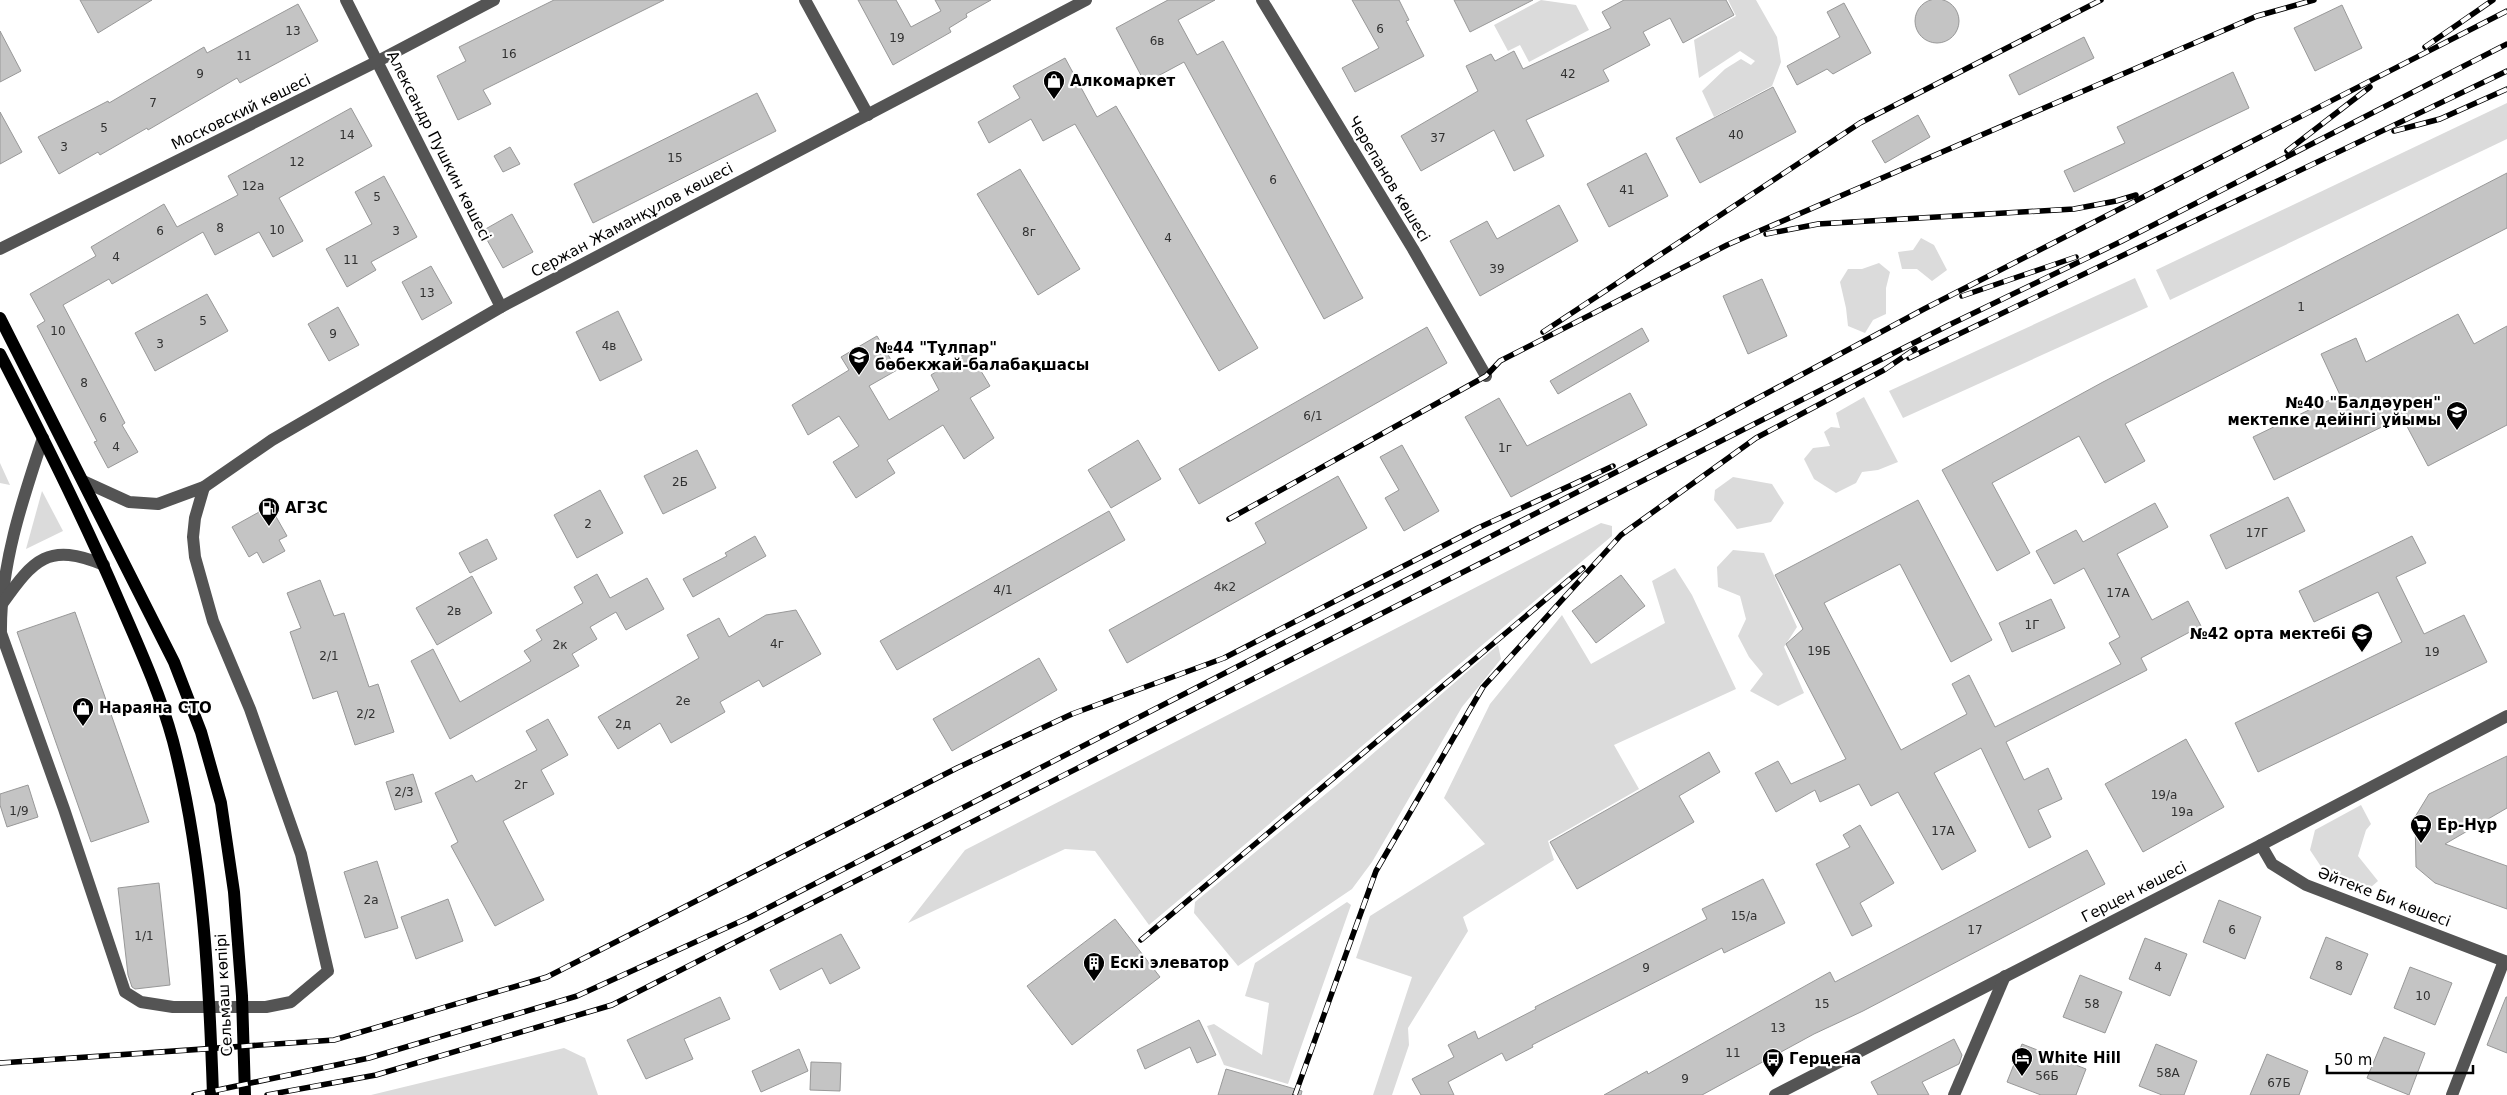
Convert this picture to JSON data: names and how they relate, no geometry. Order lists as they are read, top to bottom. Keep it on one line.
{"streets":{"main road":["Сельмаш көпірі"],"street":["Московский көшесі","Александр Пушкин көшесі","Черепанов көшесі","Сержан Жаманқұлов көшесі","Герцен көшесі","Әйтеке Би көшесі"]},"crossings":[["Московский көшесі","Александр Пушкин көшесі"],["Александр Пушкин көшесі","Сержан Жаманқұлов көшесі"],["Сержан Жаманқұлов көшесі","Сельмаш көпірі"],["Герцен көшесі","Әйтеке Би көшесі"]],"places":{"shop":["Алкомаркет","Нараяна СТО"],"school or university":["№44 \"Тұлпар\" бөбекжай-балабақшасы","№40 \"Балдәурен\" мектепке дейінгі ұйымы","№42 орта мектебі"],"fuel station":["АГЗС"],"supermarket":["Ер-Нұр"],"building":["Ескі элеватор"],"hotel":["White Hill"],"bus stop":["Герцена"]},"house_numbers":["6","13","19","6в","16","11","9","42","7","5","14","40","37","3","15","12","6","12а","41","5","8","10","6","3","8г","4","4","11","39","13","1","5","10","9","3","4в","8","6/1","6","4","1г","2Б","2","17Г","4к2","4/1","17А","2в","1Г","4г","2к","19Б","19","2/1","2е","2/2","2д","2г","2/3","19/а","1/9","19а","17А","2а","15/а","17","6","1/1","8","4","9","10","15","58","13","11","58А","56Б","9","67Б"],"scale_bar":"50 m"}
